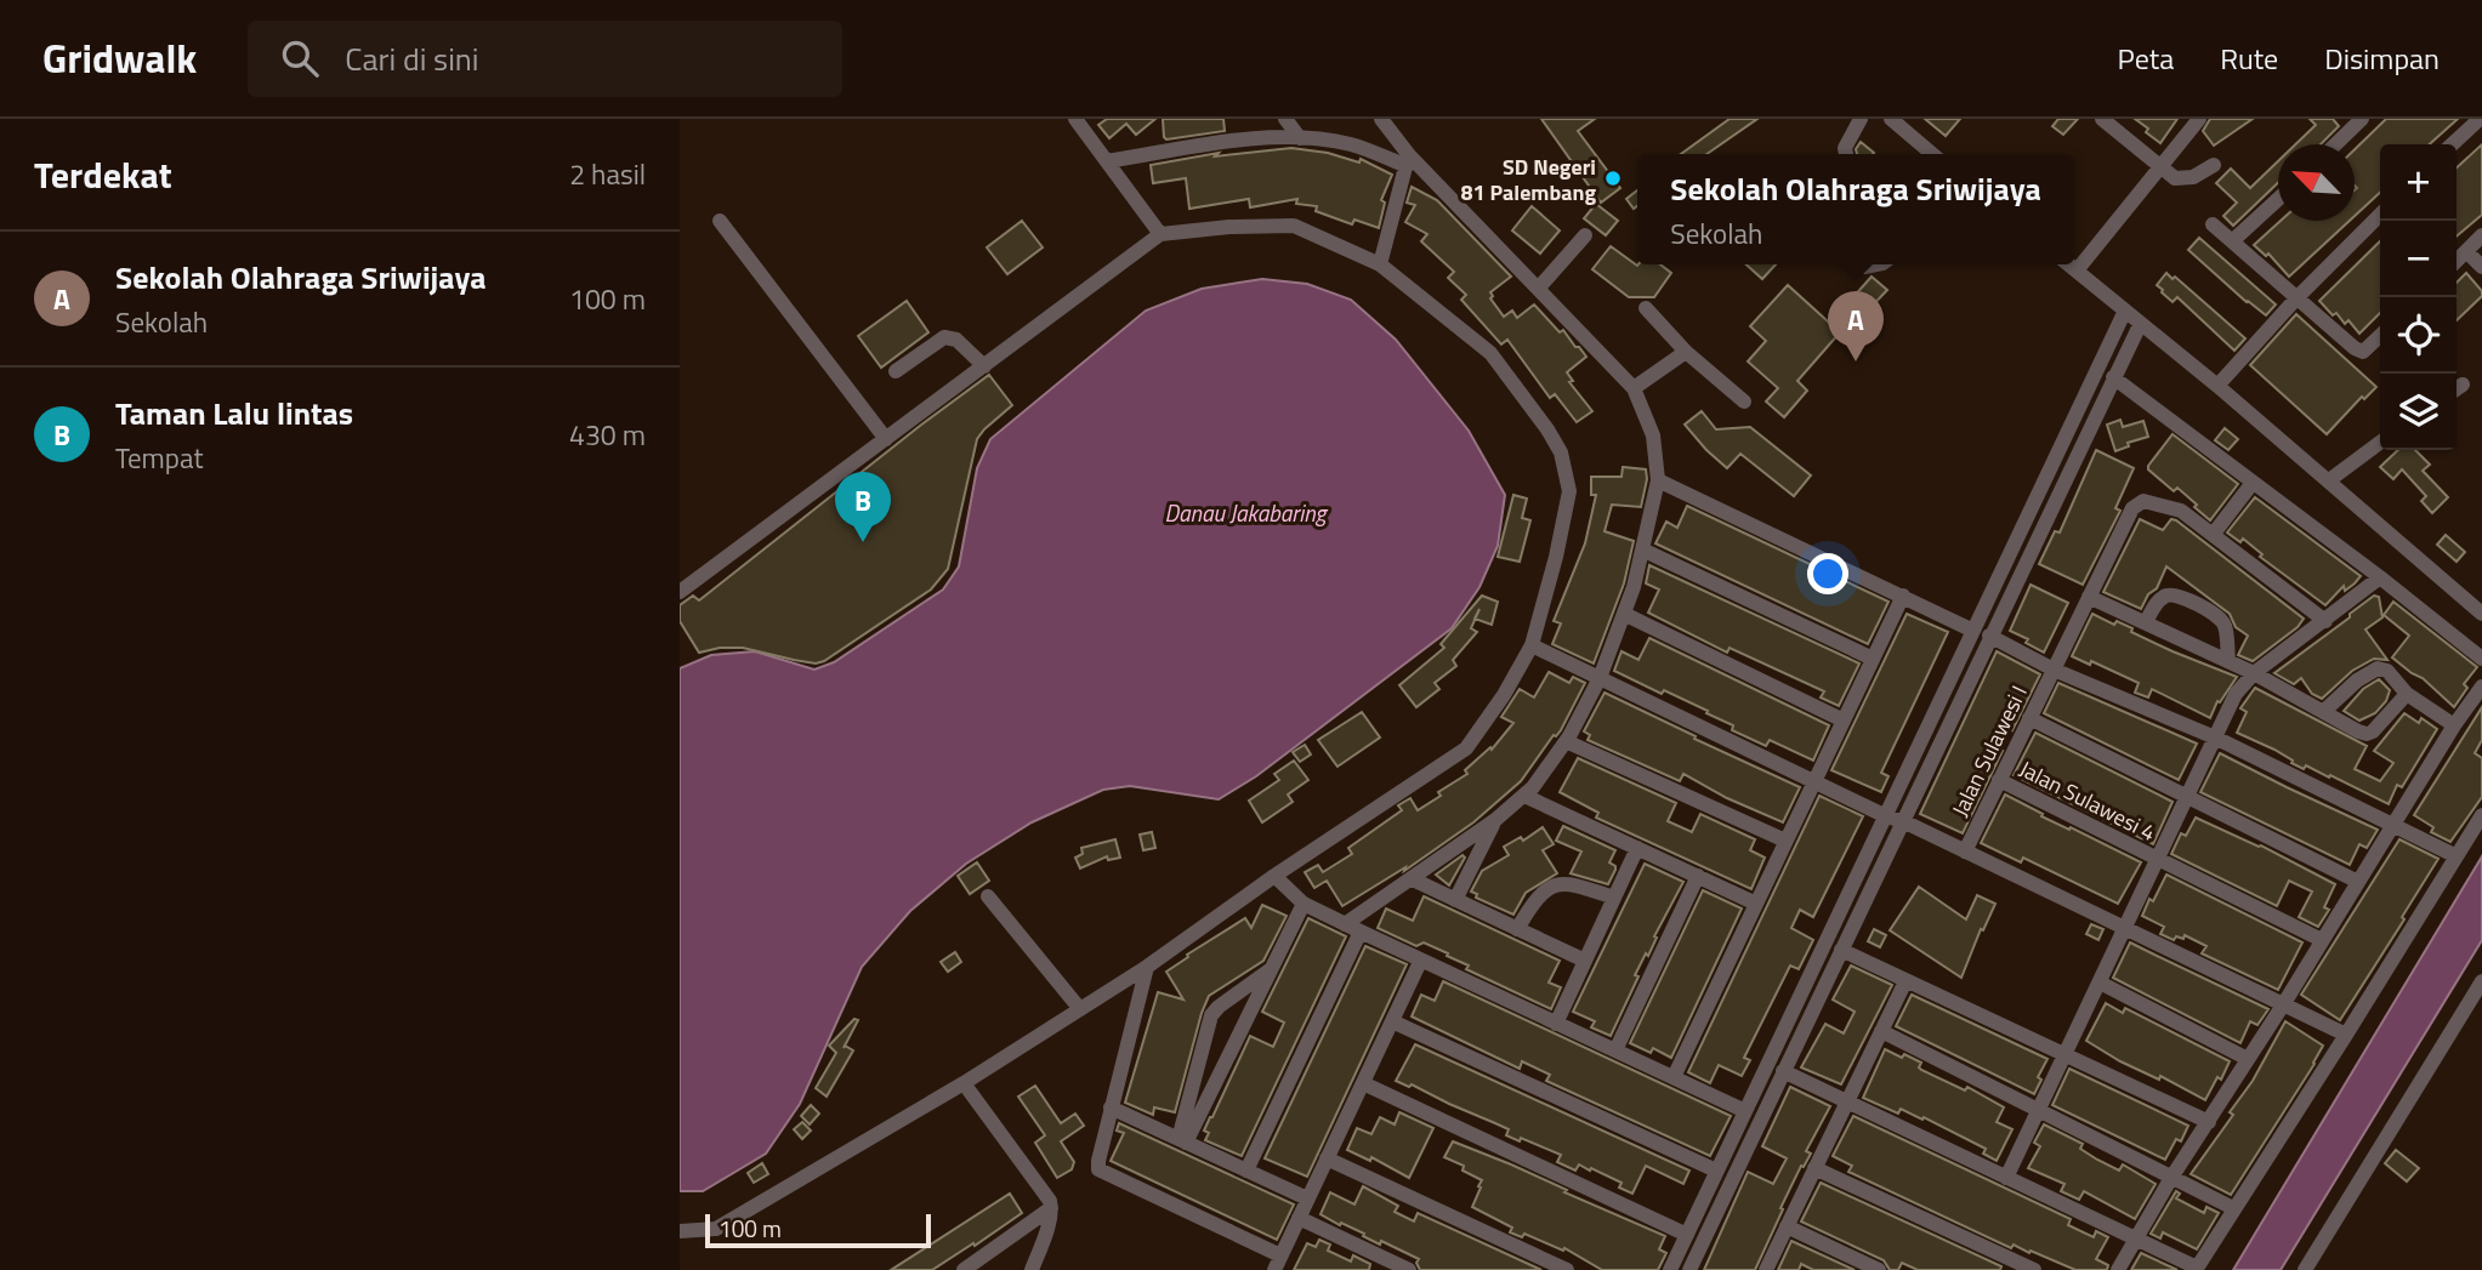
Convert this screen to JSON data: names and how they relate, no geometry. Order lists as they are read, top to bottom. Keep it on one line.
{"streets":{"street":["Jalan Sulawesi I","Jalan Sulawesi 4"]},"crossings":[["Jalan Sulawesi I","Jalan Sulawesi 4"]],"water":["Danau Jakabaring"],"places":["SD Negeri 81 Palembang"],"scale_bar":"100 m","north":"top left","page":{"header":"Gridwalk","search":"Cari di sini","nav":["Peta","Rute","Disimpan"],"heading":["Terdekat","2 hasil"],"map_buttons":["+","−"],"popup":["Sekolah Olahraga Sriwijaya","Sekolah"],"list":[{"mark":"A","name":"Sekolah Olahraga Sriwijaya","note":"Sekolah","value":"100 m"},{"mark":"B","name":"Taman Lalu lintas","note":"Tempat","value":"430 m"}],"pins":["A","B"],"scale":"100 m"}}
